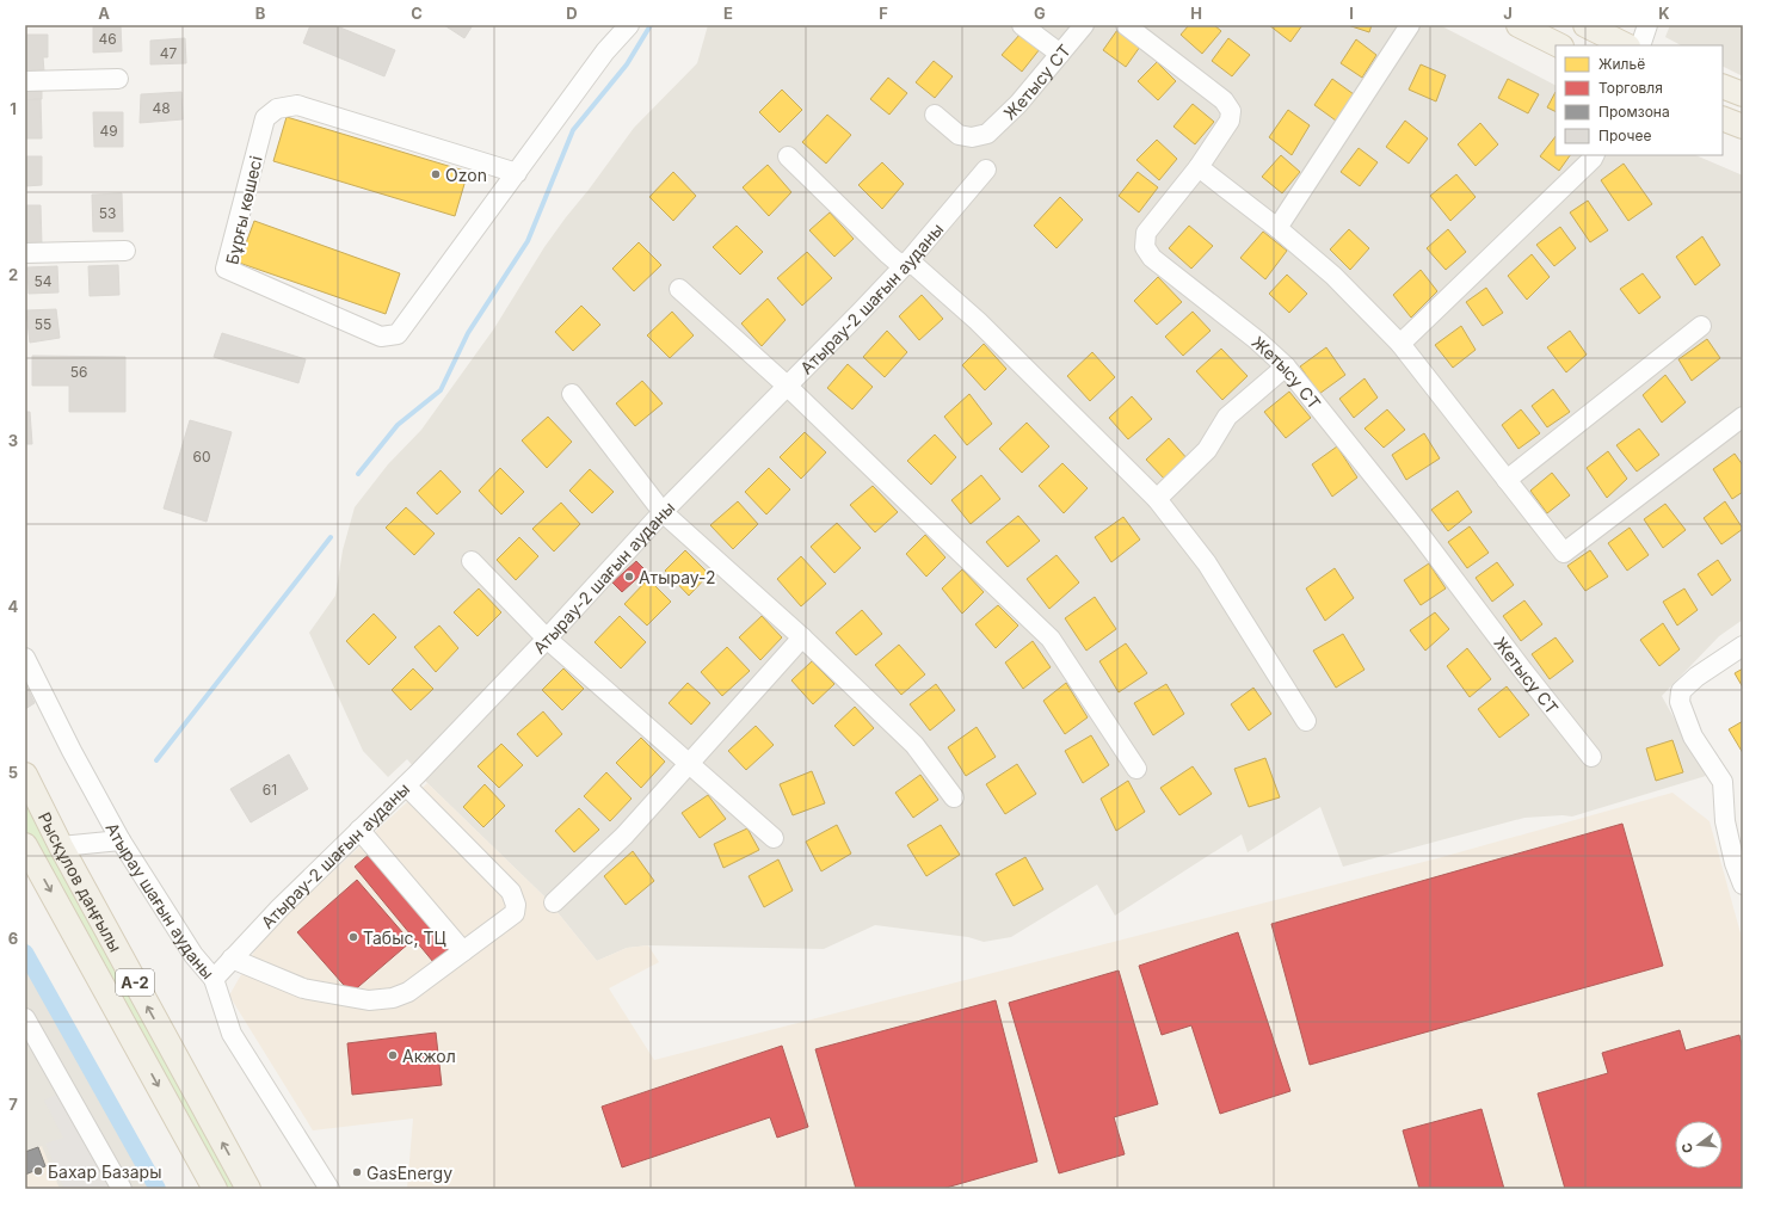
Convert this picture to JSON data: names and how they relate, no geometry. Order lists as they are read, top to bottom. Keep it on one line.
{"streets":{"main road":["Рысқұлов даңғылы","A-2"],"street":["Жетысу СТ","Бұрғы көшесі","Атырау-2 шағын ауданы","Атырау шағын ауданы"]},"crossings":[["Атырау-2 шағын ауданы","Атырау шағын ауданы"]],"places":["Ozon","Атырау-2","Табыс, ТЦ","Акжол","Бахар Базары","GasEnergy"],"house_numbers":["46","47","48","49","53","54","55","56","60","61"],"legend":["Жильё","Торговля","Промзона","Прочее"],"north":"left","grid":{"columns":["A","B","C","D","E","F","G","H","I","J","K"],"rows":["1","2","3","4","5","6","7"]}}
